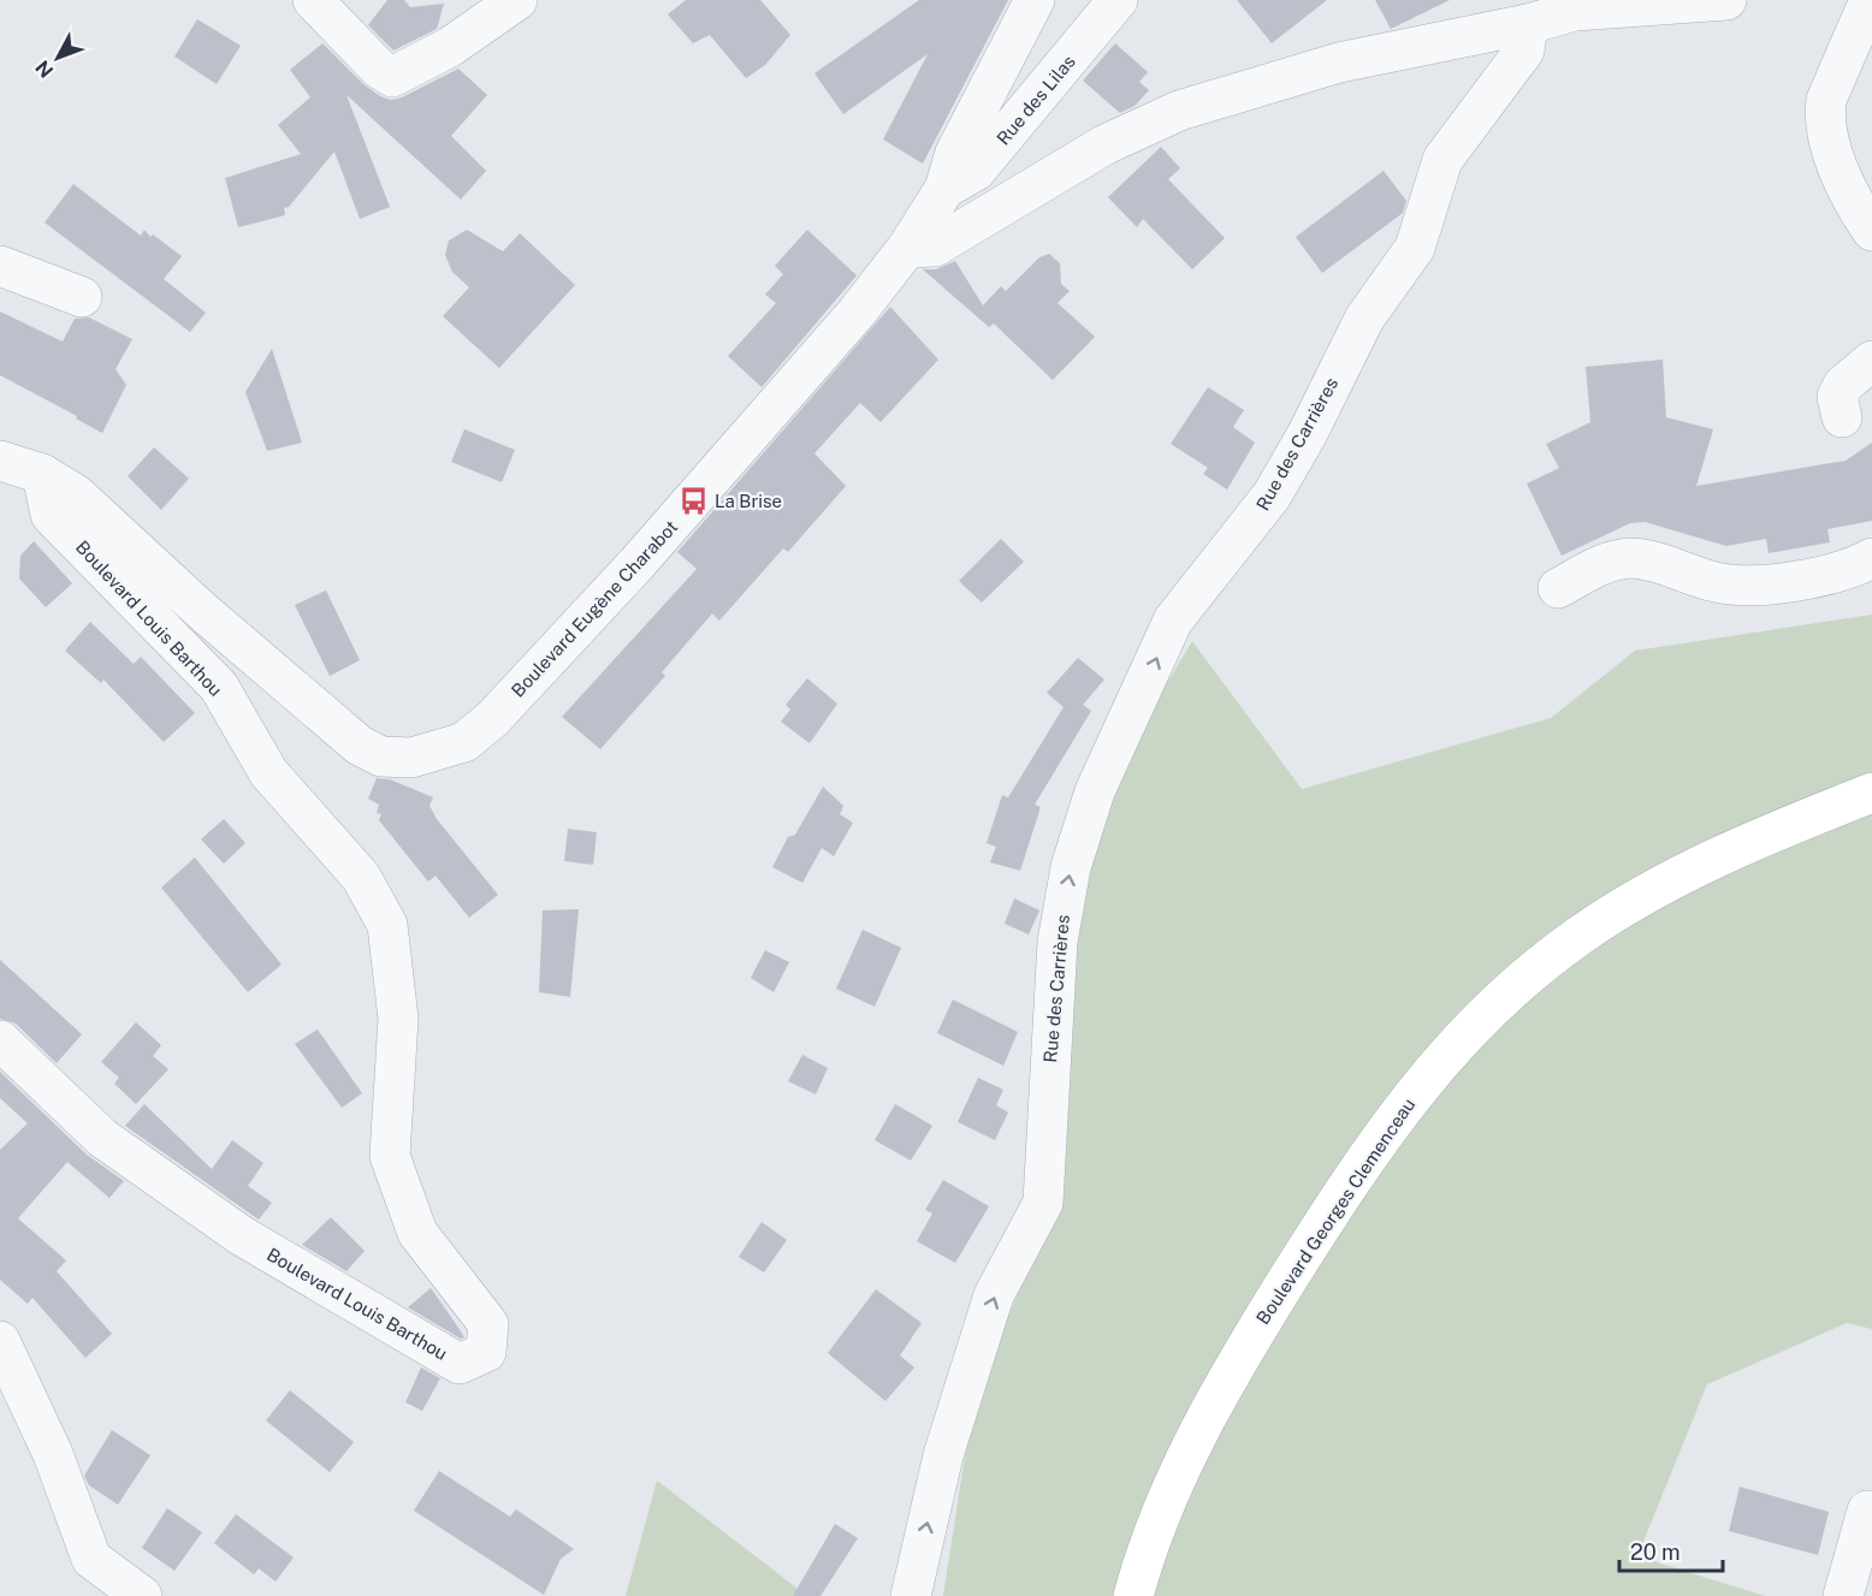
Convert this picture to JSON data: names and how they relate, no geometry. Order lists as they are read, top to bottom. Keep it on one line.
{"streets":{"main road":["Boulevard Georges Clemenceau"],"street":["Rue des Lilas","Rue des Carrières","Boulevard Eugène Charabot","Boulevard Louis Barthou"]},"crossings":[["Rue des Lilas","Boulevard Eugène Charabot"],["Boulevard Eugène Charabot","Boulevard Louis Barthou"]],"one_way":["Rue des Carrières"],"places":{"bus stop":["La Brise"]},"scale_bar":"20 m","north":"bottom left"}
